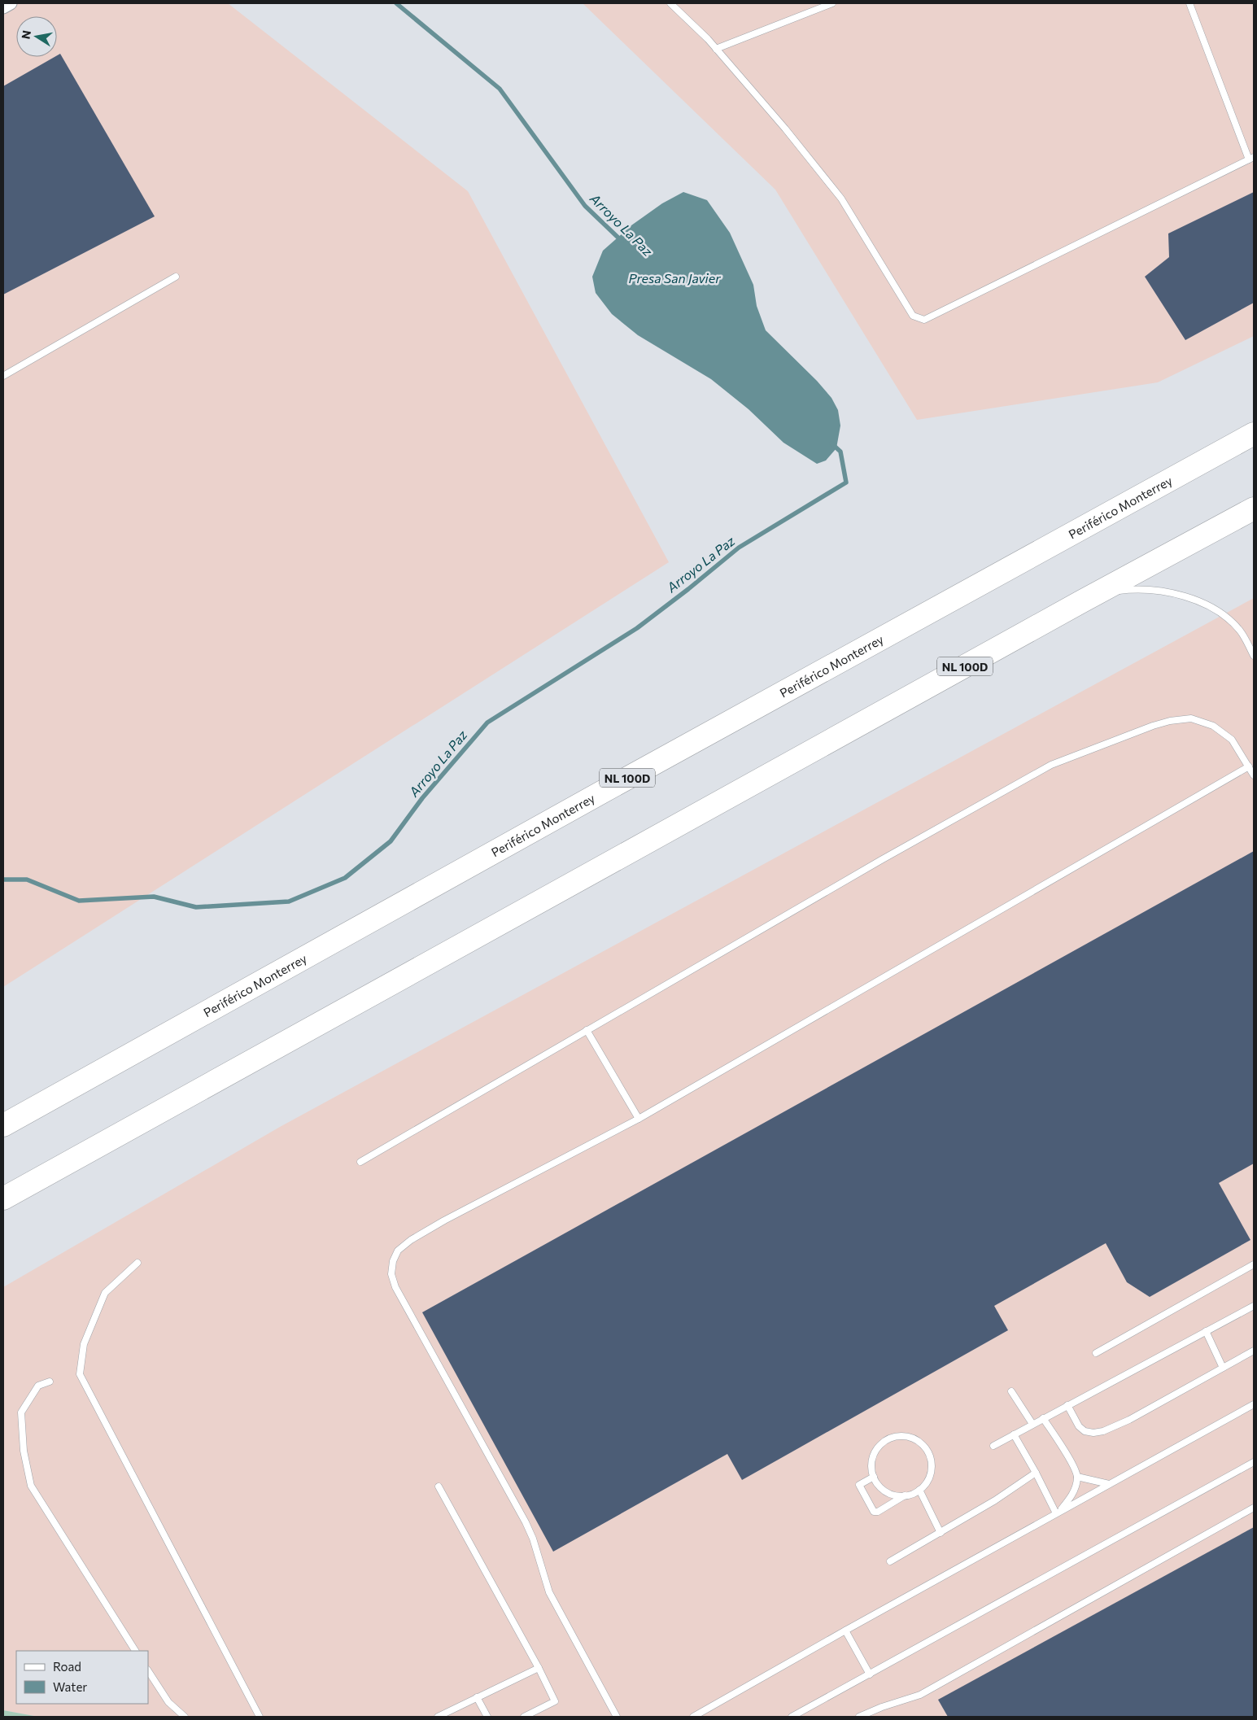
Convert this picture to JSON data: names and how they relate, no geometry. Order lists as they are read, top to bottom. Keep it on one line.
{"streets":{"highway":["Periférico Monterrey","NL 100D"]},"water":["Arroyo La Paz","Presa San Javier"],"legend":["Road","Water"],"north":"left"}
